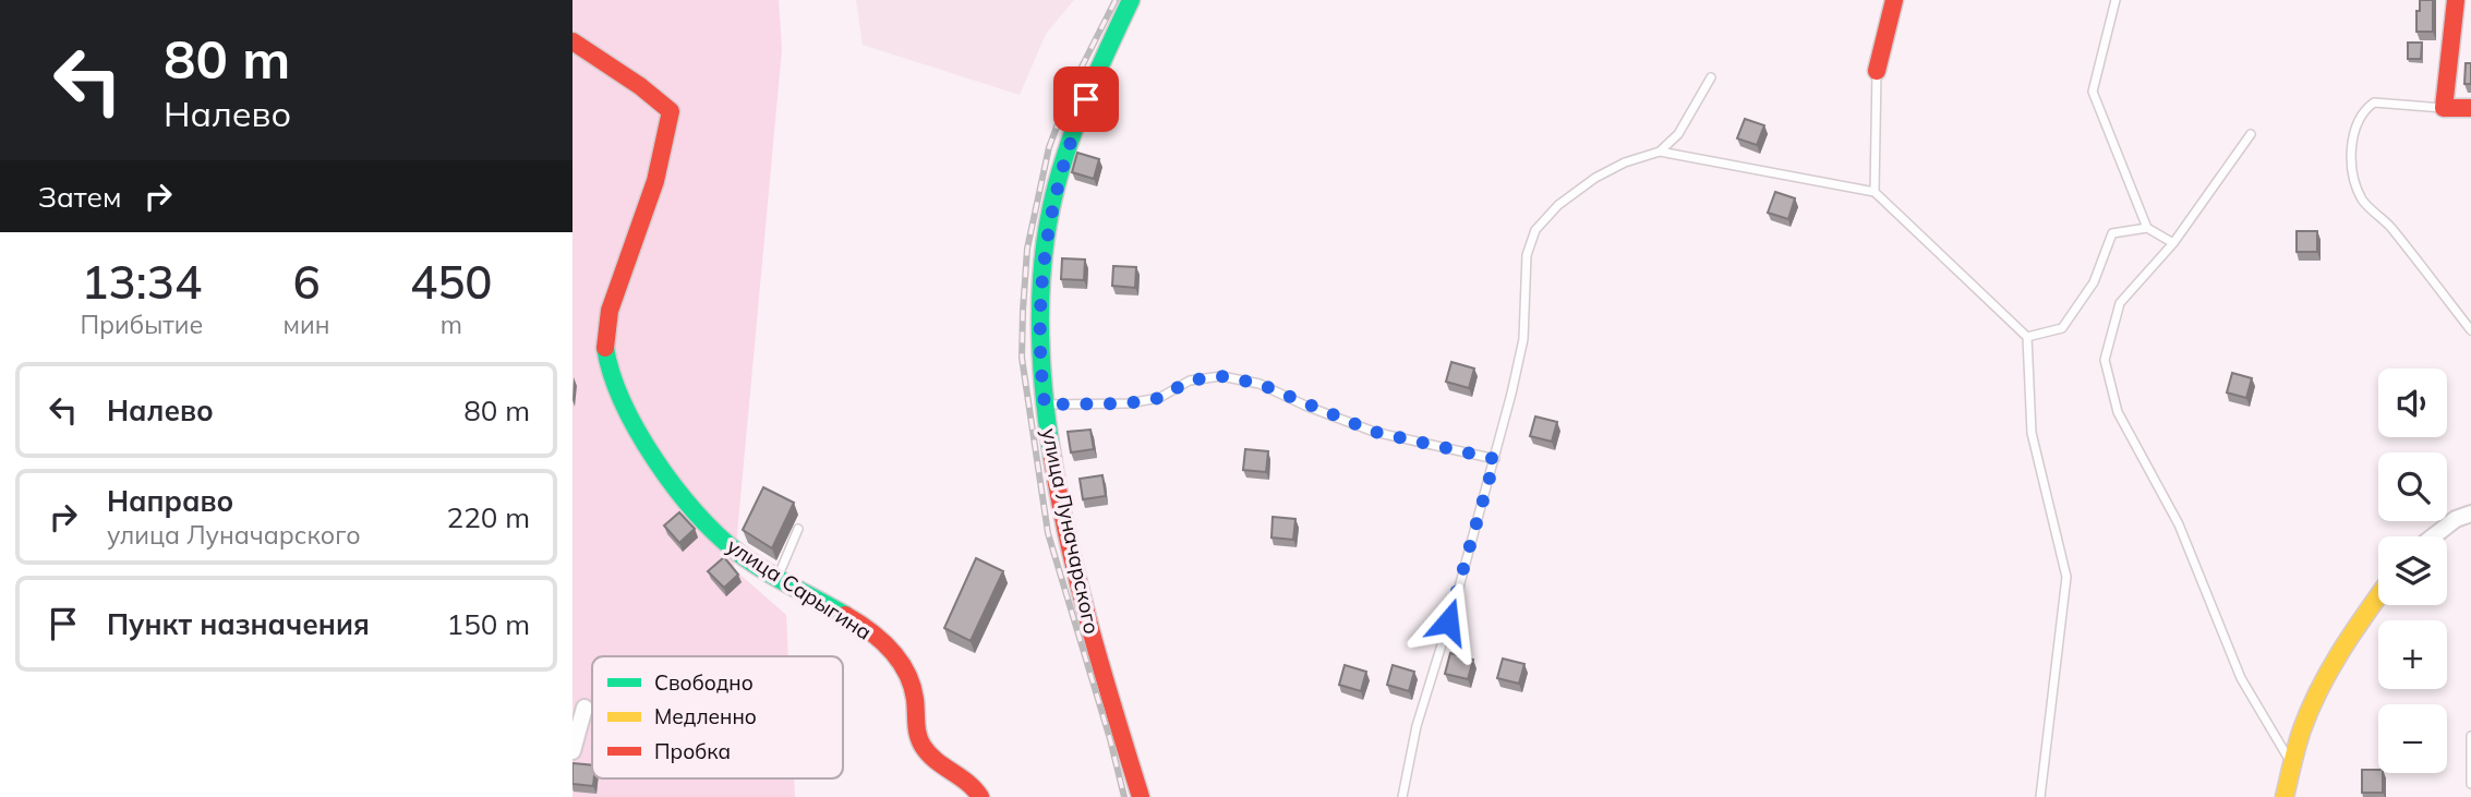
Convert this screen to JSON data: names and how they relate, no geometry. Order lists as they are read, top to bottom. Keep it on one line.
{"streets":{"street":["улица Луначарского","улица Сарыгина"]},"legend":["Свободно","Медленно","Пробка"],"page":{"turn":["80 m","Налево"],"then":"Затем","eta":["13:34","Прибытие","6","мин","450","m"],"list":[{"name":"Налево","value":"80 m"},{"name":"Направо","note":"улица Луначарского","value":"220 m"},{"name":"Пункт назначения","value":"150 m"}],"map_buttons":["+","−"]}}
